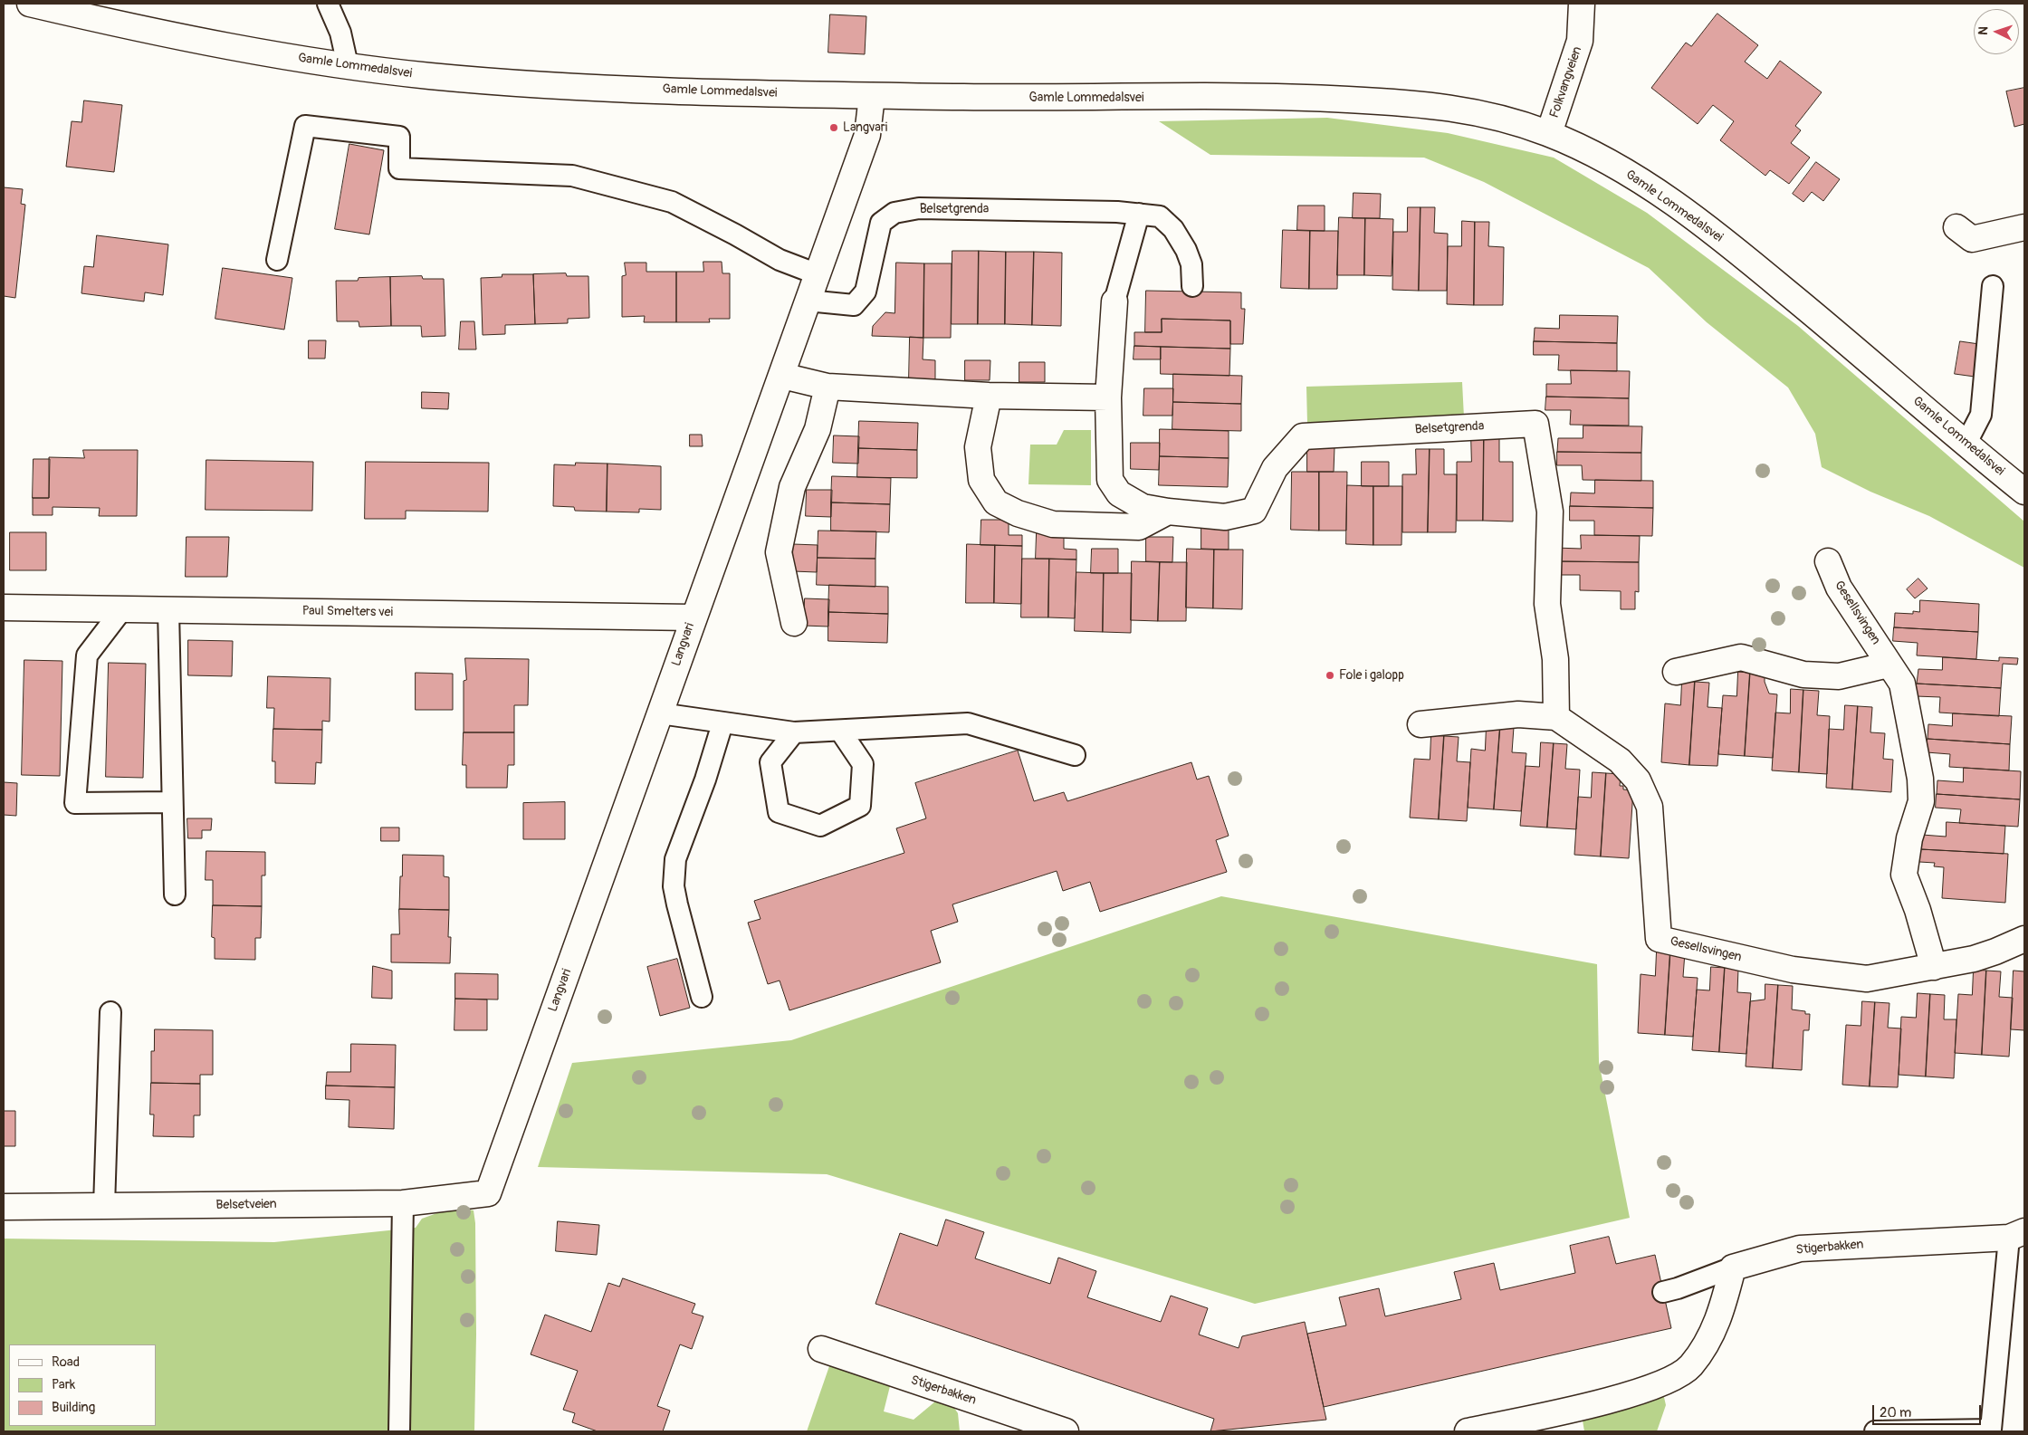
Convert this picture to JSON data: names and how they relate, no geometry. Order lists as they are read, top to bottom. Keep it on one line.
{"streets":{"street":["Gamle Lommedalsvei","Folkvangveien","Belsetgrenda","Paul Smelters vei","Gesellsvingen","Langvari","Belsetveien","Stigerbakken"]},"crossings":[["Gamle Lommedalsvei","Folkvangveien"],["Gamle Lommedalsvei","Langvari"],["Belsetgrenda","Gesellsvingen"],["Belsetgrenda","Langvari"],["Paul Smelters vei","Langvari"],["Langvari","Belsetveien"]],"places":["Langvari","Fole i galopp"],"legend":["Road","Park","Building"],"scale_bar":"20 m","north":"left"}
